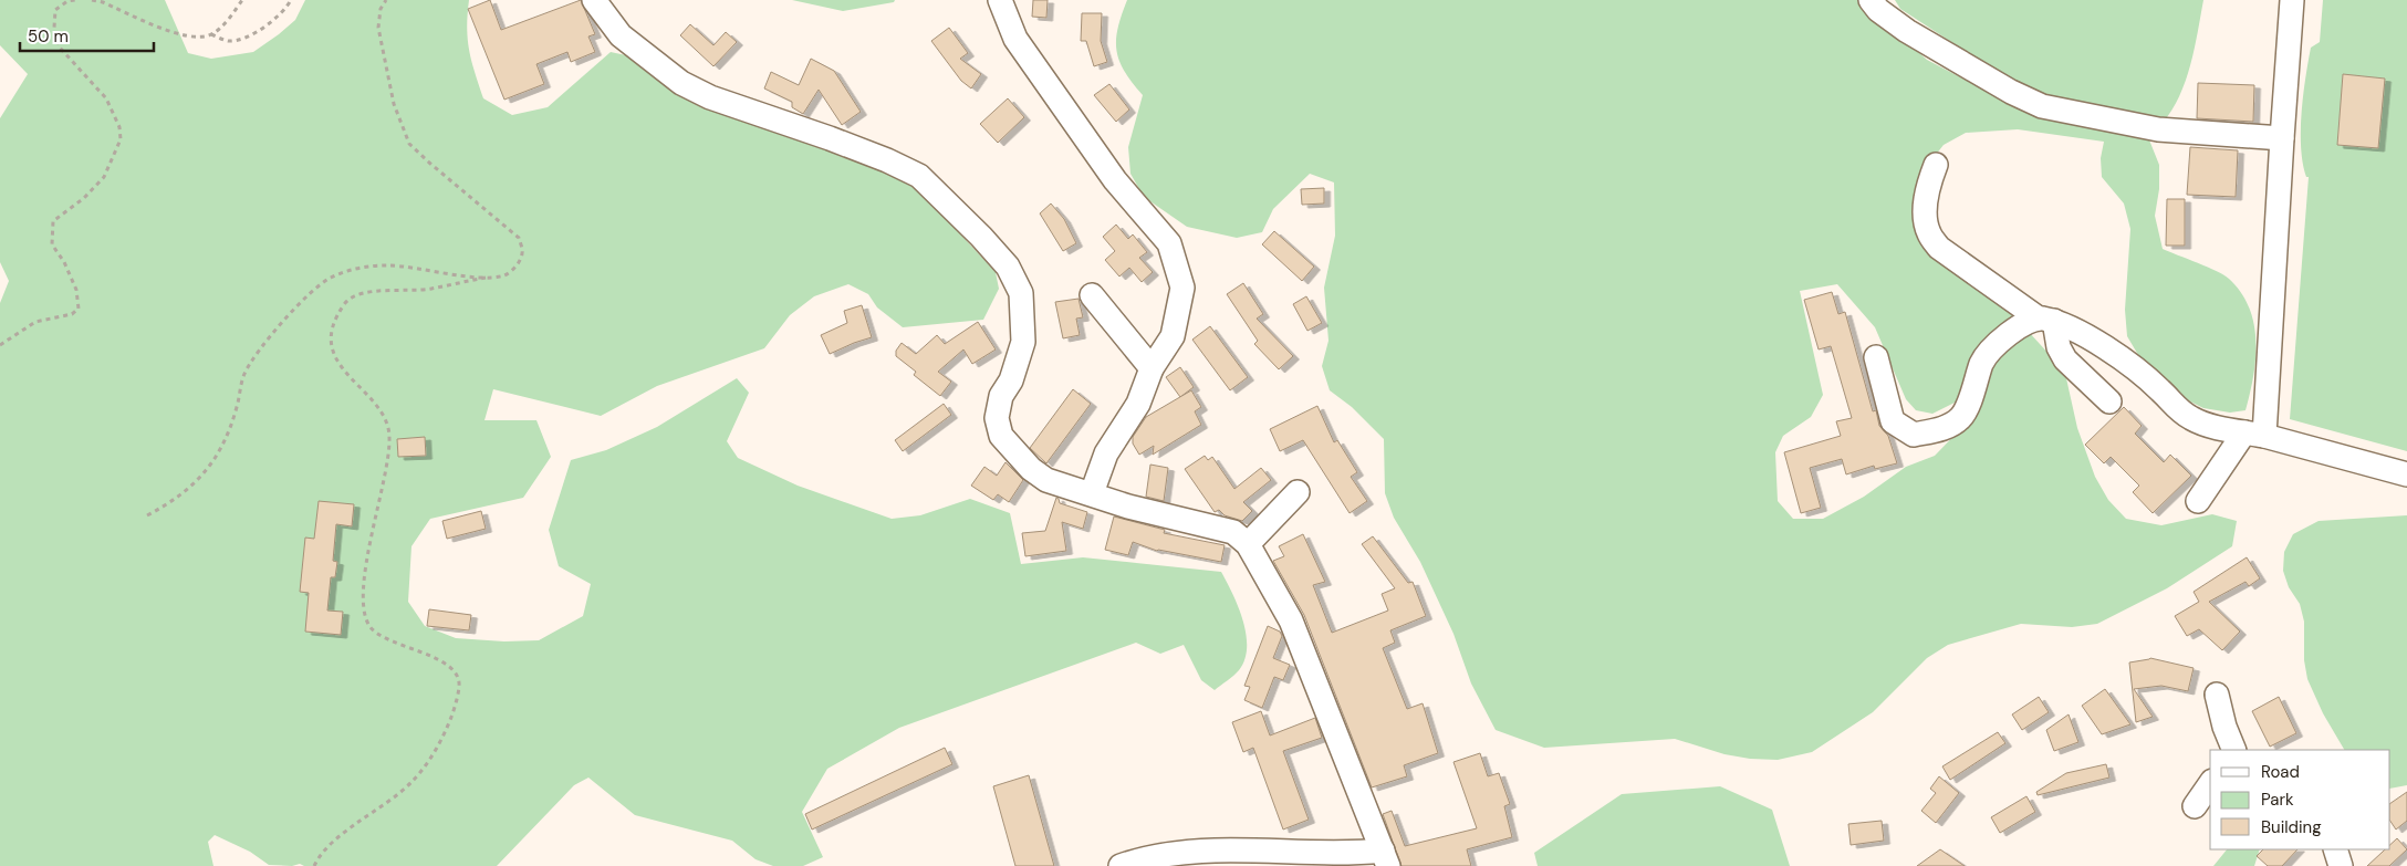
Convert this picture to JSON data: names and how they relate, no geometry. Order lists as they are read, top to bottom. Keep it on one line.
{"legend":["Road","Park","Building"],"scale_bar":"50 m"}
